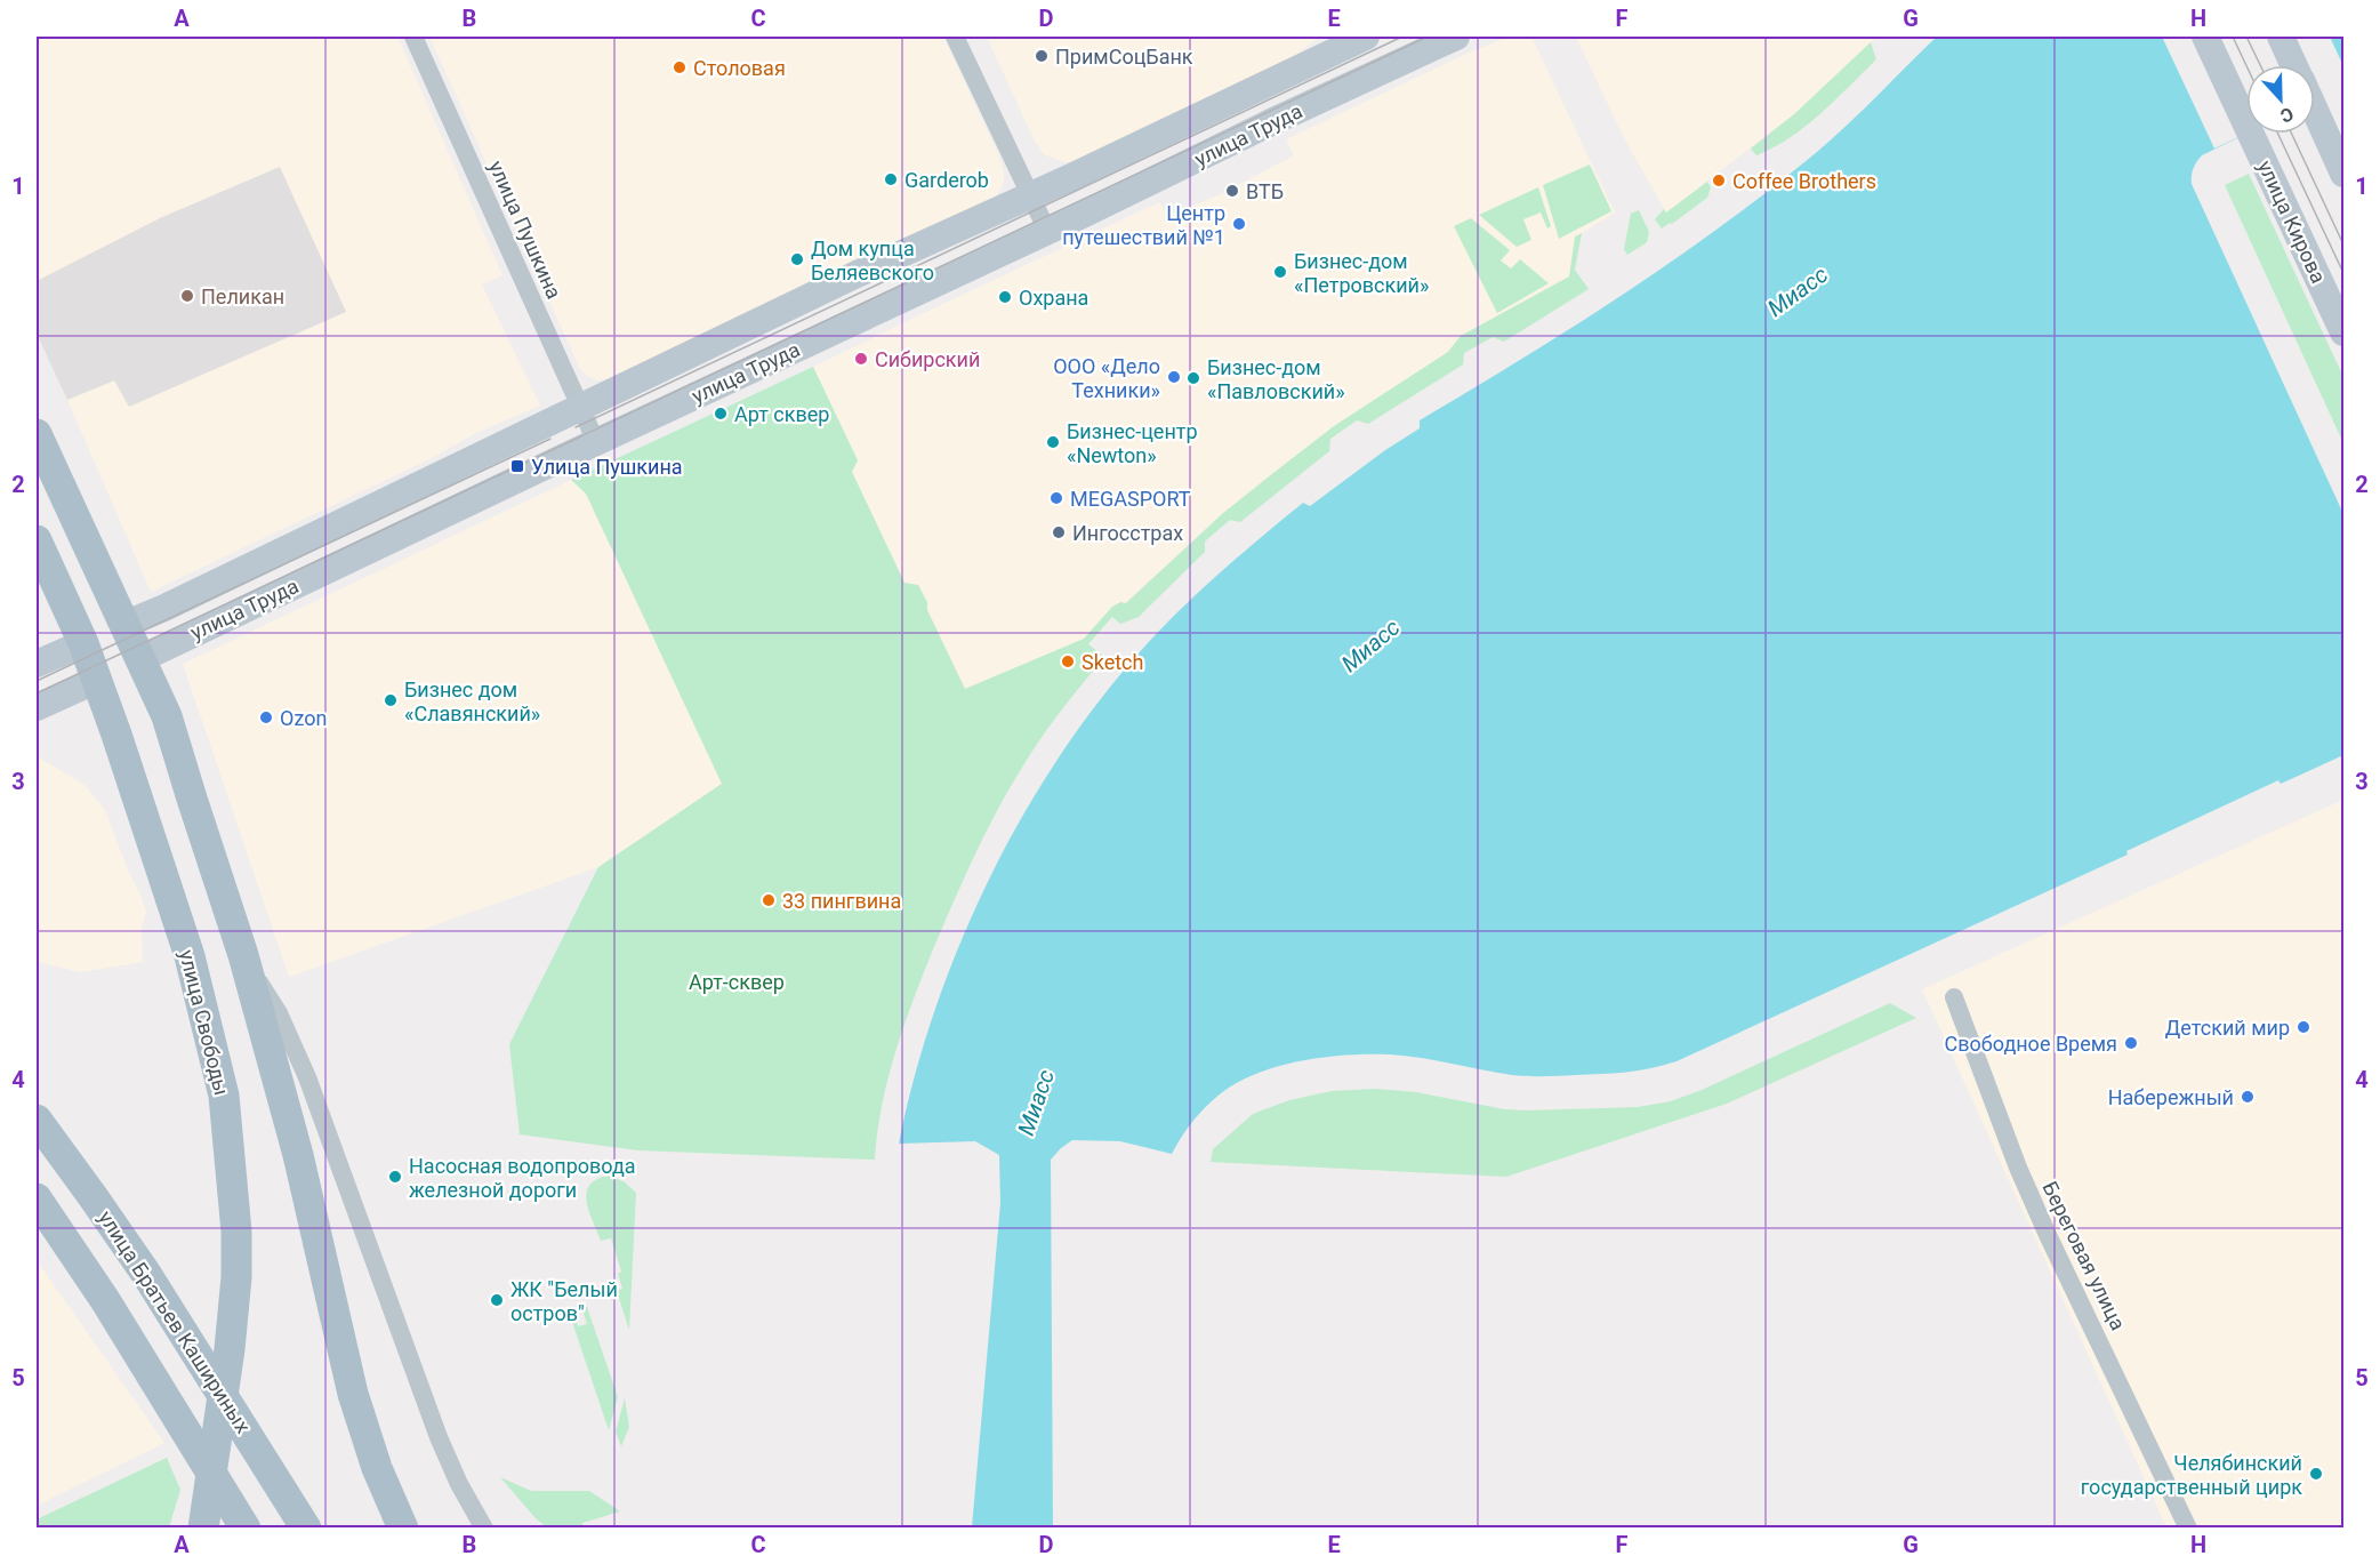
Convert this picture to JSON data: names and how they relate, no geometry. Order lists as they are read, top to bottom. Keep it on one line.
{"streets":{"main road":["улица Труда","улица Кирова","улица Свободы","улица Братьев Кашириных"],"street":["улица Пушкина","Береговая улица"]},"crossings":[["улица Труда","улица Пушкина"],["улица Труда","улица Свободы"]],"water":["Миасс"],"parks":["Арт-сквер"],"places":{"other":["ПримСоцБанк","Столовая","Garderob","Coffee Brothers","ВТБ","Центр путешествий №1","Дом купца Беляевского","Бизнес-дом «Петровский»","Пеликан","Охрана","Сибирский","ООО «Дело Техники»","Бизнес-дом «Павловский»","Арт сквер","Бизнес-центр «Newton»","MEGASPORT","Ингосстрах","Sketch","Бизнес дом «Славянский»","Ozon","33 пингвина","Детский мир","Свободное Время","Набережный","Насосная водопровода железной дороги","ЖК \"Белый остров\"","Челябинский государственный цирк"],"transit":["Улица Пушкина"]},"north":"bottom","grid":{"columns":["A","B","C","D","E","F","G","H"],"rows":["1","2","3","4","5"]}}
